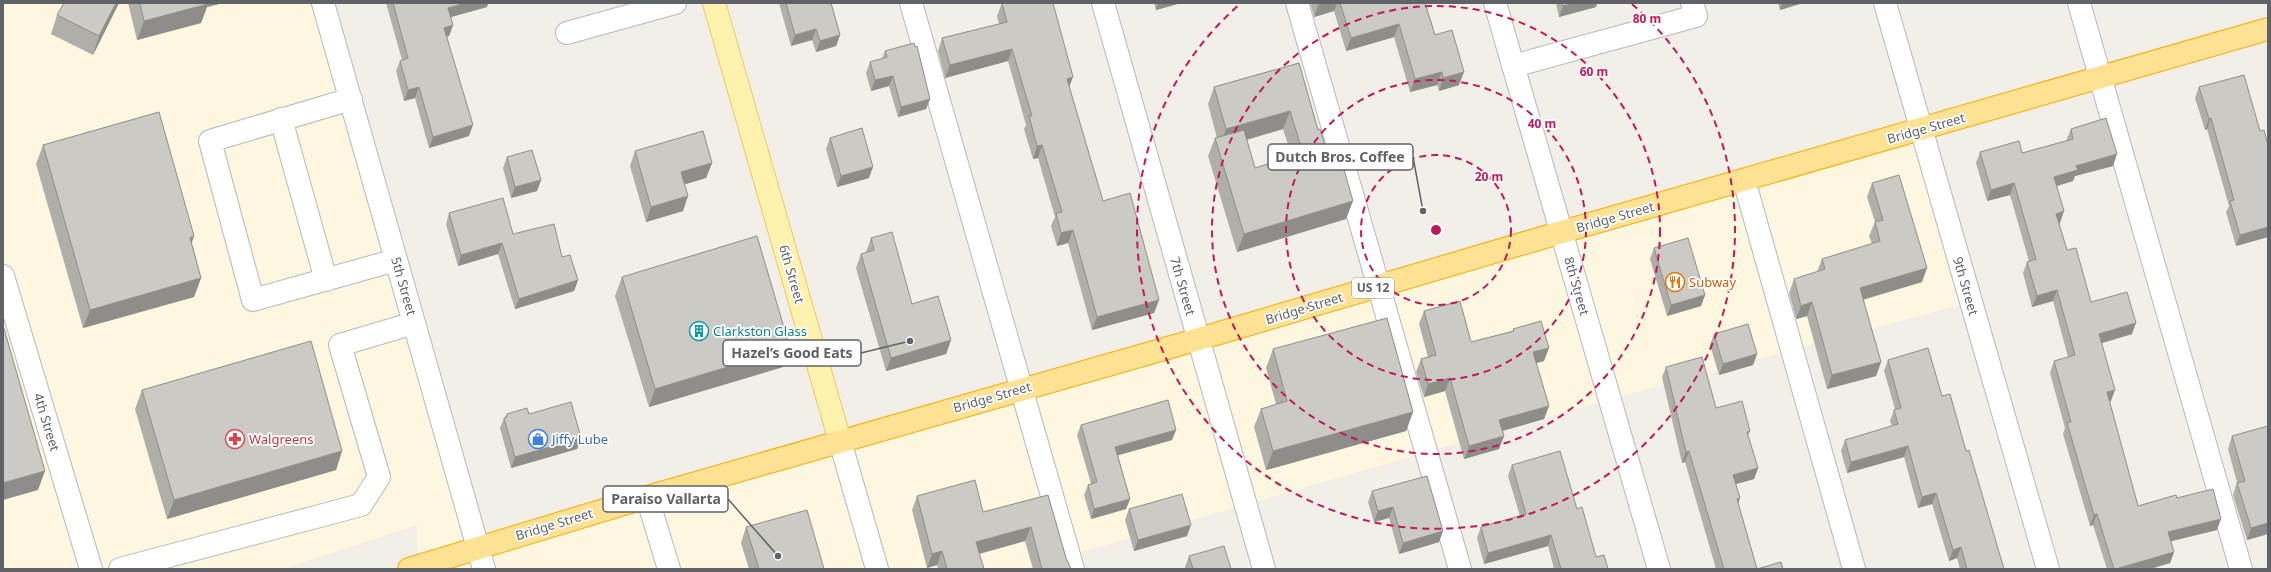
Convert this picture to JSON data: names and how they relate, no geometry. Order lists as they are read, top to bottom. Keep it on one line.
{"streets":{"highway":["Bridge Street","US 12"],"main road":["6th Street"],"street":["5th Street","7th Street","8th Street","9th Street","4th Street"]},"crossings":[["Bridge Street","6th Street"],["Bridge Street","5th Street"],["Bridge Street","7th Street"],["Bridge Street","8th Street"],["Bridge Street","9th Street"]],"places":{"other":["Dutch Bros. Coffee","Hazel’s Good Eats","Paraiso Vallarta"],"restaurant":["Subway"],"building":["Clarkston Glass"],"pharmacy":["Walgreens"],"shop":["Jiffy Lube"]},"rings":["80 m","60 m","40 m","20 m"]}
